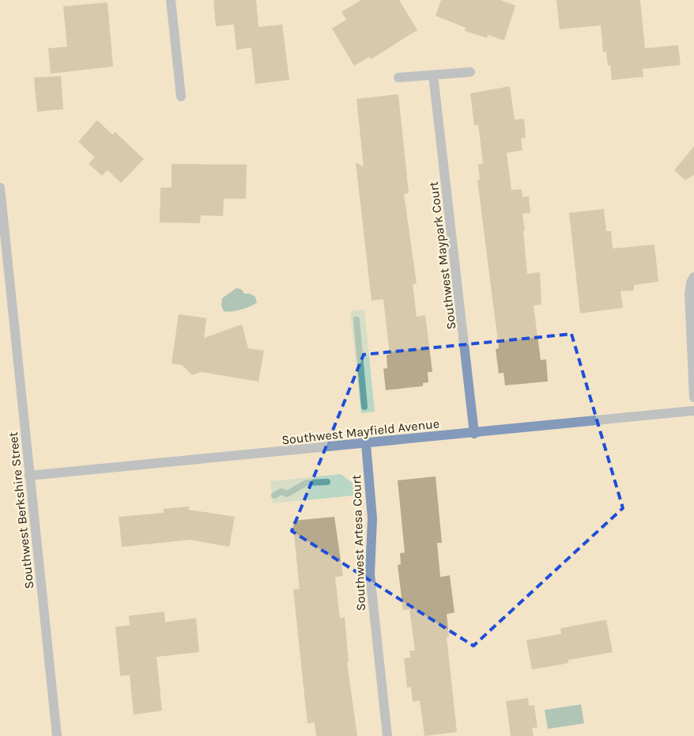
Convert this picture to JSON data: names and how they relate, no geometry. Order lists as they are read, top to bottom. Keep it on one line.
{"streets":{"street":["Southwest Maypark Court","Southwest Mayfield Avenue","Southwest Berkshire Street","Southwest Artesa Court"]},"crossings":[["Southwest Maypark Court","Southwest Mayfield Avenue"],["Southwest Mayfield Avenue","Southwest Berkshire Street"],["Southwest Mayfield Avenue","Southwest Artesa Court"]]}
